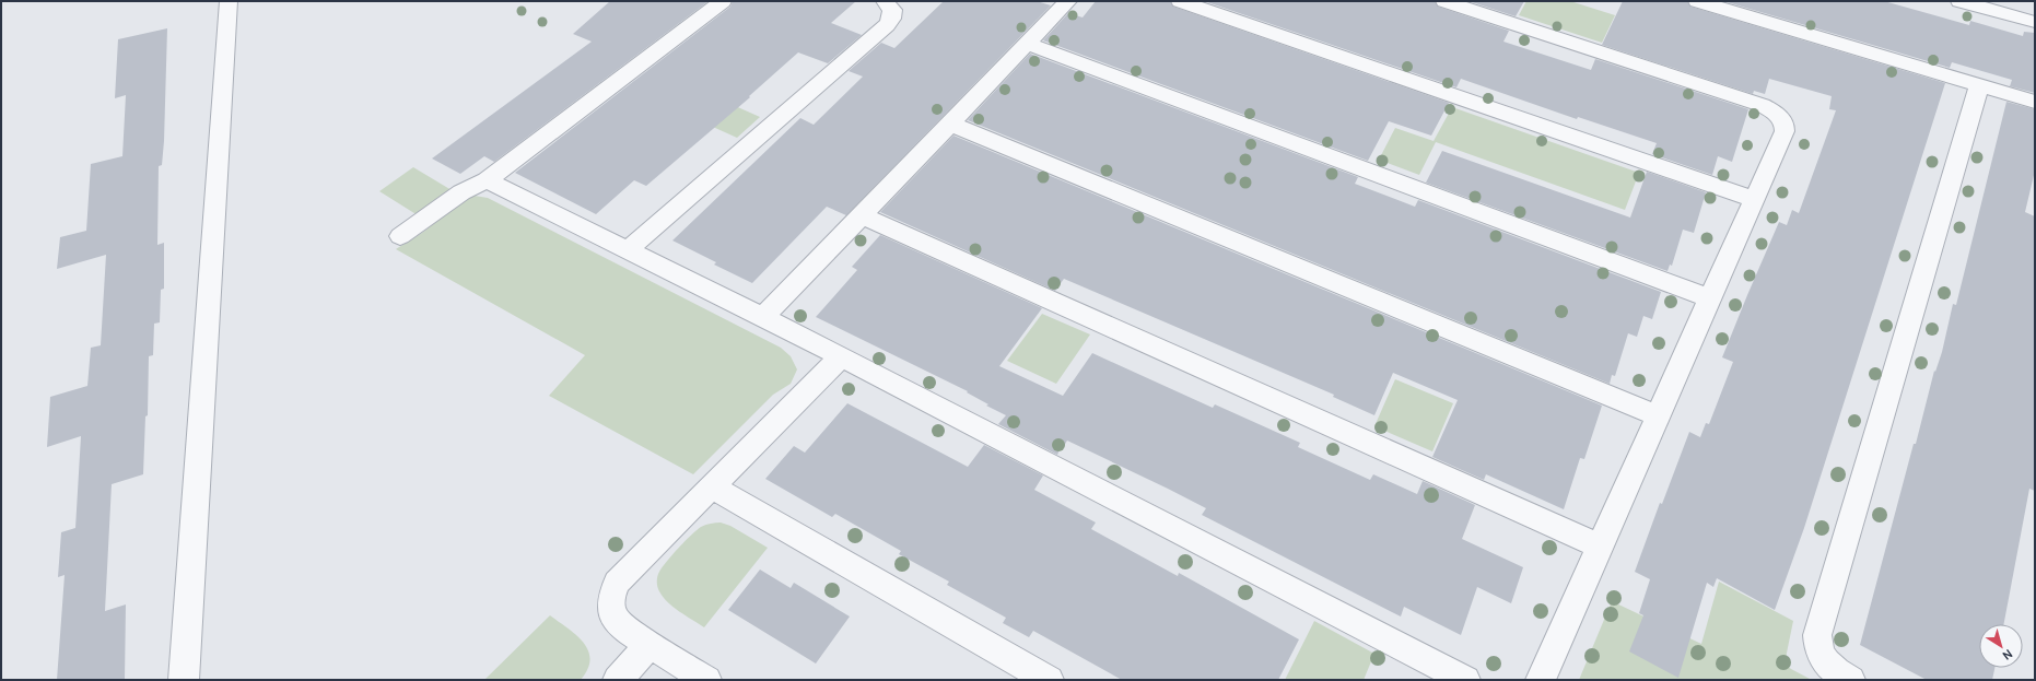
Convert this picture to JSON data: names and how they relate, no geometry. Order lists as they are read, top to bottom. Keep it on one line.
{"north":"bottom right"}
